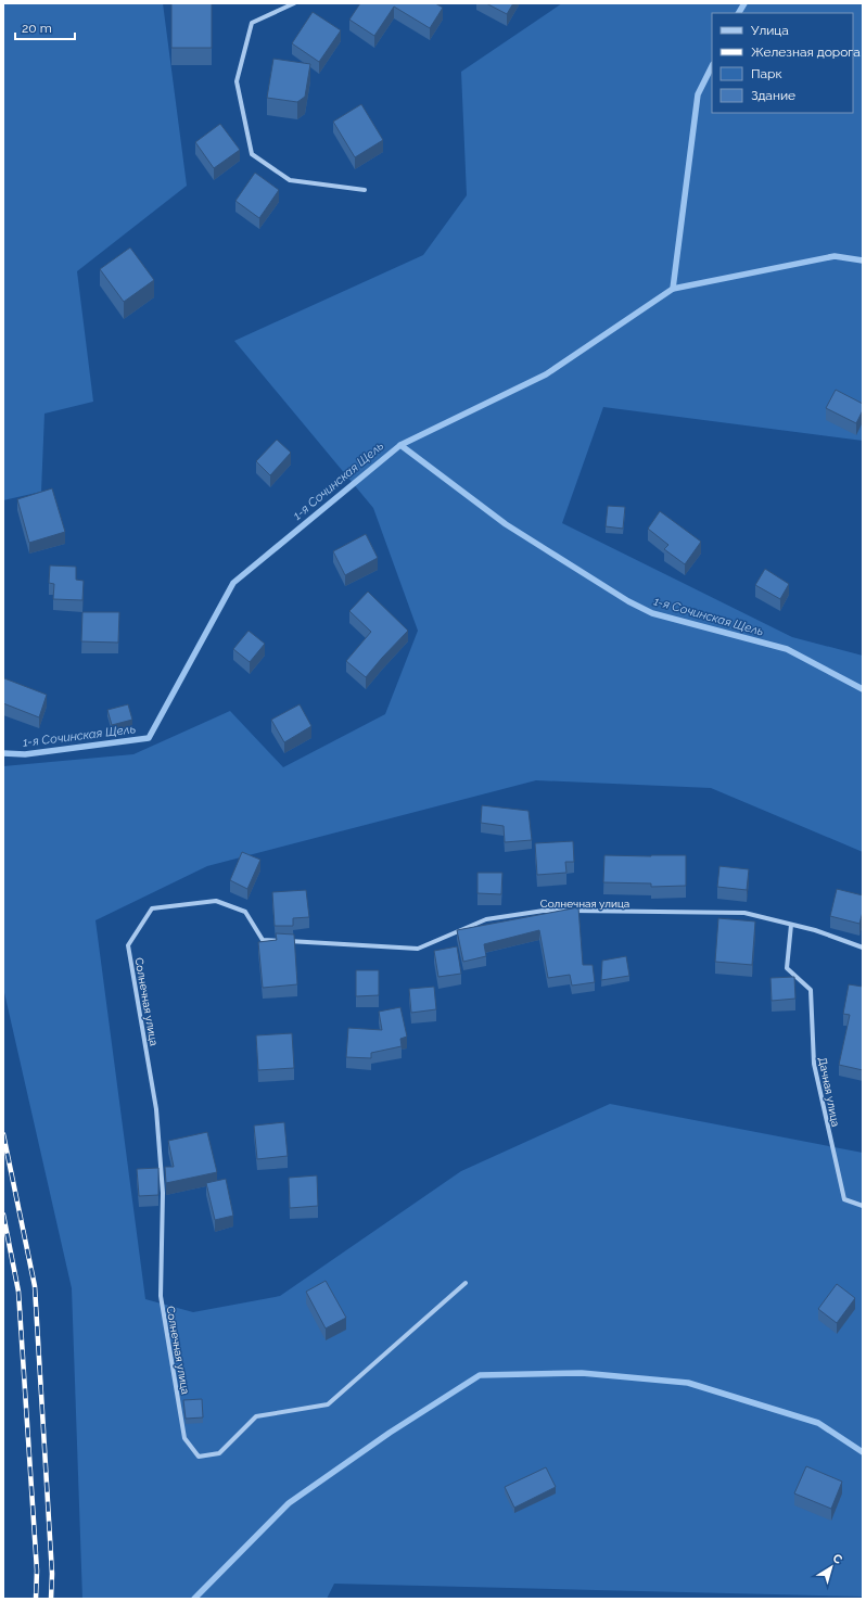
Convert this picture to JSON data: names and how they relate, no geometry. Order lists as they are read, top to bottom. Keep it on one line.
{"streets":{"street":["Солнечная улица","Дачная улица"]},"crossings":[["Солнечная улица","Дачная улица"]],"water":["1-я Сочинская Щель"],"legend":["Улица","Железная дорога","Парк","Здание"],"scale_bar":"20 m","north":"top right"}
